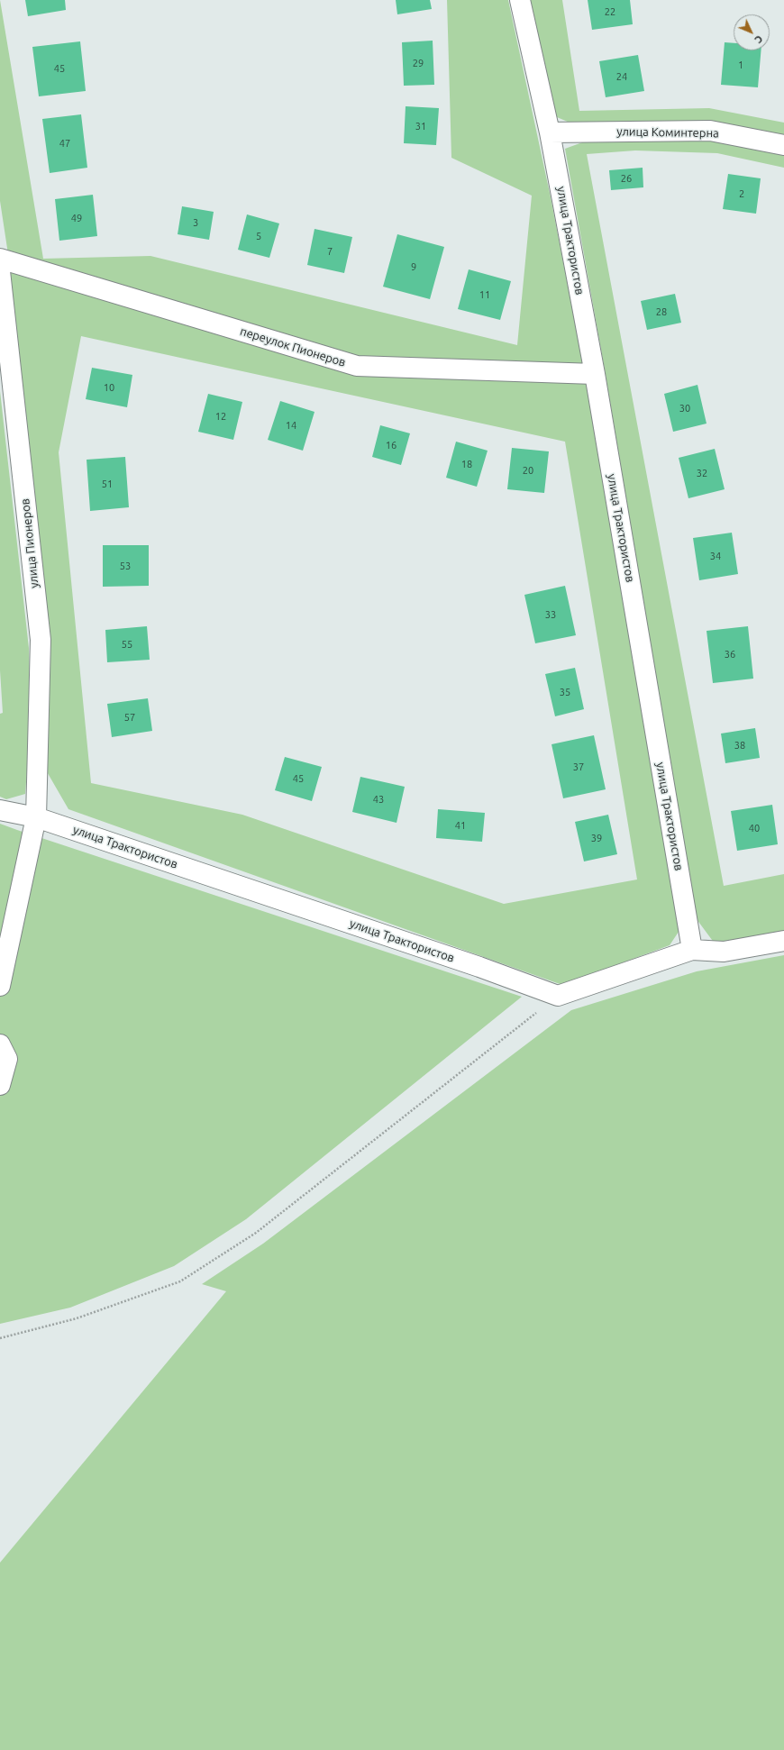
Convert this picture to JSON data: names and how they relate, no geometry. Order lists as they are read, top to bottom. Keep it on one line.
{"streets":{"street":["улица Коминтерна","улица Трактористов","переулок Пионеров","улица Пионеров"]},"crossings":[["улица Коминтерна","улица Трактористов"],["улица Трактористов","переулок Пионеров"],["улица Трактористов","улица Пионеров"]],"house_numbers":["22","29","1","45","24","31","47","26","2","49","3","5","7","9","11","28","10","30","12","14","16","18","20","32","51","34","53","33","55","36","35","57","38","37","45","43","41","40","39"],"north":"bottom right"}
